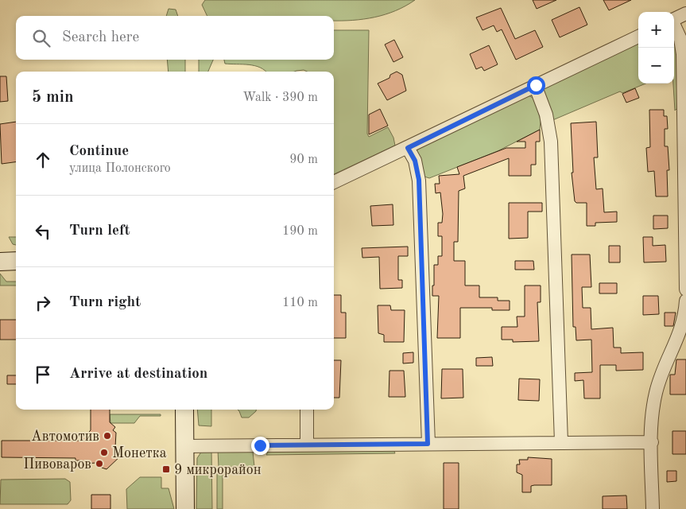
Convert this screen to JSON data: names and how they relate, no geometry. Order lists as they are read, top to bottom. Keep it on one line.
{"places":{"other":["Автомотив","Монетка","Пивоваров"],"transit":["9 микрорайон"]},"page":{"map_buttons":["+","−"],"search":"Search here","heading":["5 min","Walk · 390 m"],"list":[["Continue","улица Полонского","90 m"],["Turn left","190 m"],["Turn right","110 m"],"Arrive at destination"]}}
